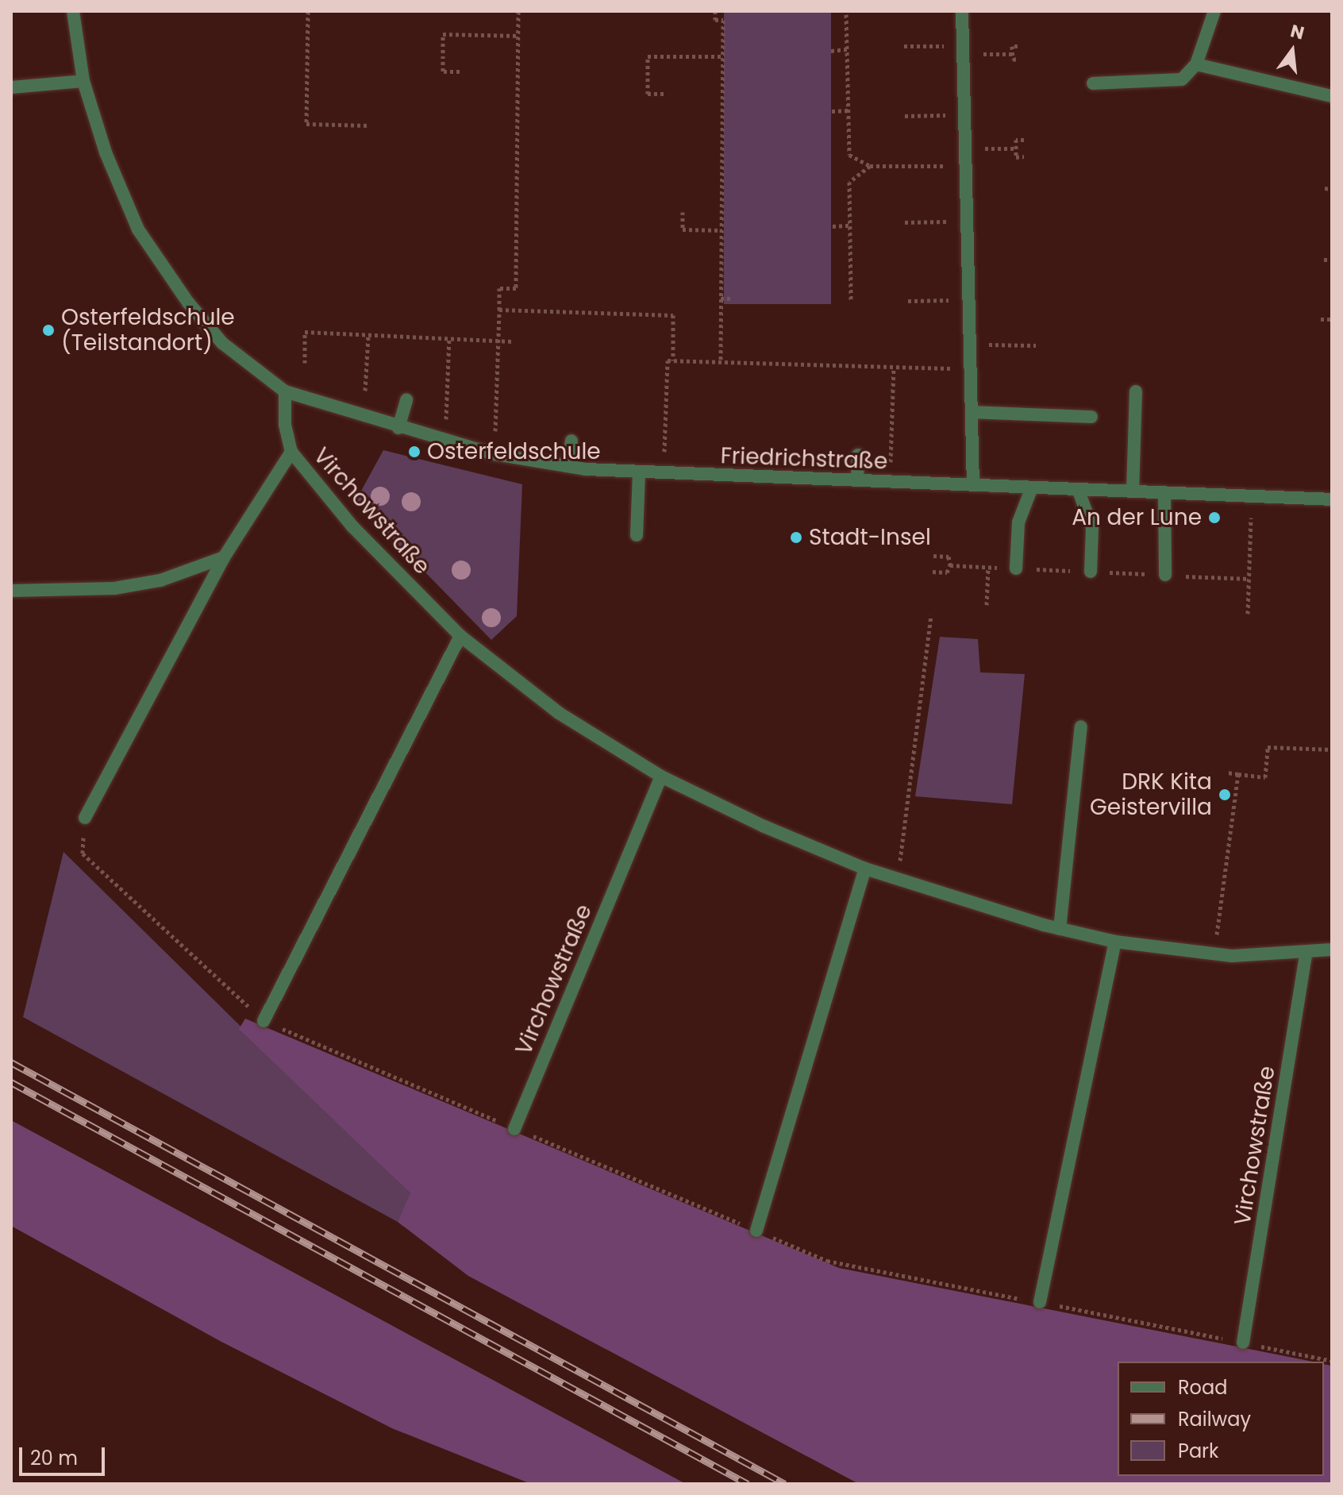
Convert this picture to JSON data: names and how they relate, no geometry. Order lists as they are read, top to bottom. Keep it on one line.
{"streets":{"street":["Friedrichstraße","Virchowstraße"]},"crossings":[["Friedrichstraße","Virchowstraße"]],"places":["Osterfeldschule (Teilstandort)","Osterfeldschule","An der Lune","Stadt-Insel","DRK Kita Geistervilla"],"legend":["Road","Railway","Park"],"scale_bar":"20 m","north":"top"}
